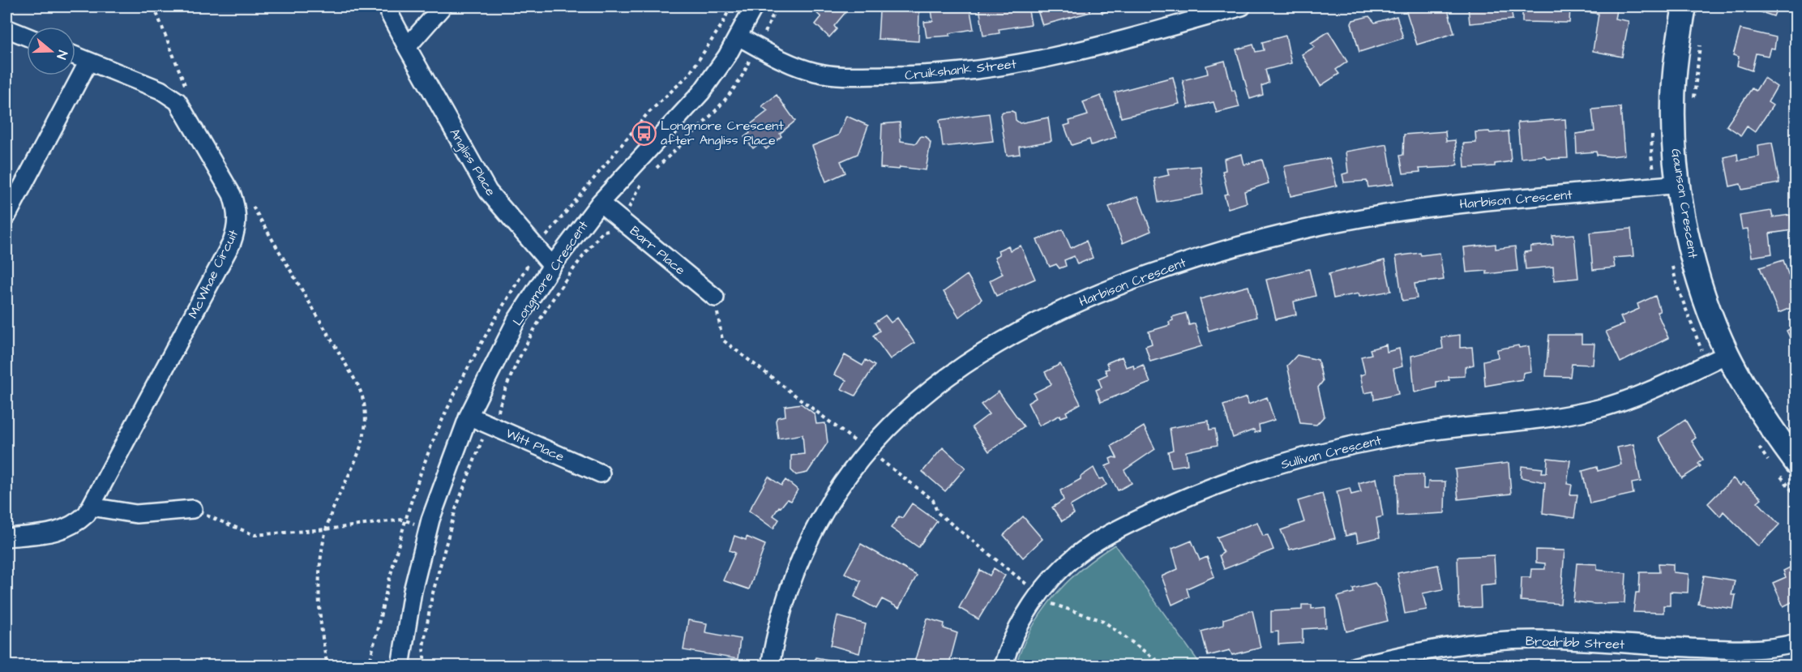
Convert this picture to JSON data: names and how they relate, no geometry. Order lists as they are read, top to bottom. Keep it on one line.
{"streets":{"street":["Cruikshank Street","Angliss Place","Harbison Crescent","Gaunson Crescent","Barr Place","Longmore Crescent","McWhae Circuit","Witt Place","Sullivan Crescent","Brodribb Street"]},"crossings":[["Cruikshank Street","Longmore Crescent"],["Angliss Place","Longmore Crescent"],["Harbison Crescent","Gaunson Crescent"],["Gaunson Crescent","Sullivan Crescent"],["Barr Place","Longmore Crescent"],["Longmore Crescent","Witt Place"]],"places":{"bus stop":["Longmore Crescent after Angliss Place"]},"north":"right"}
